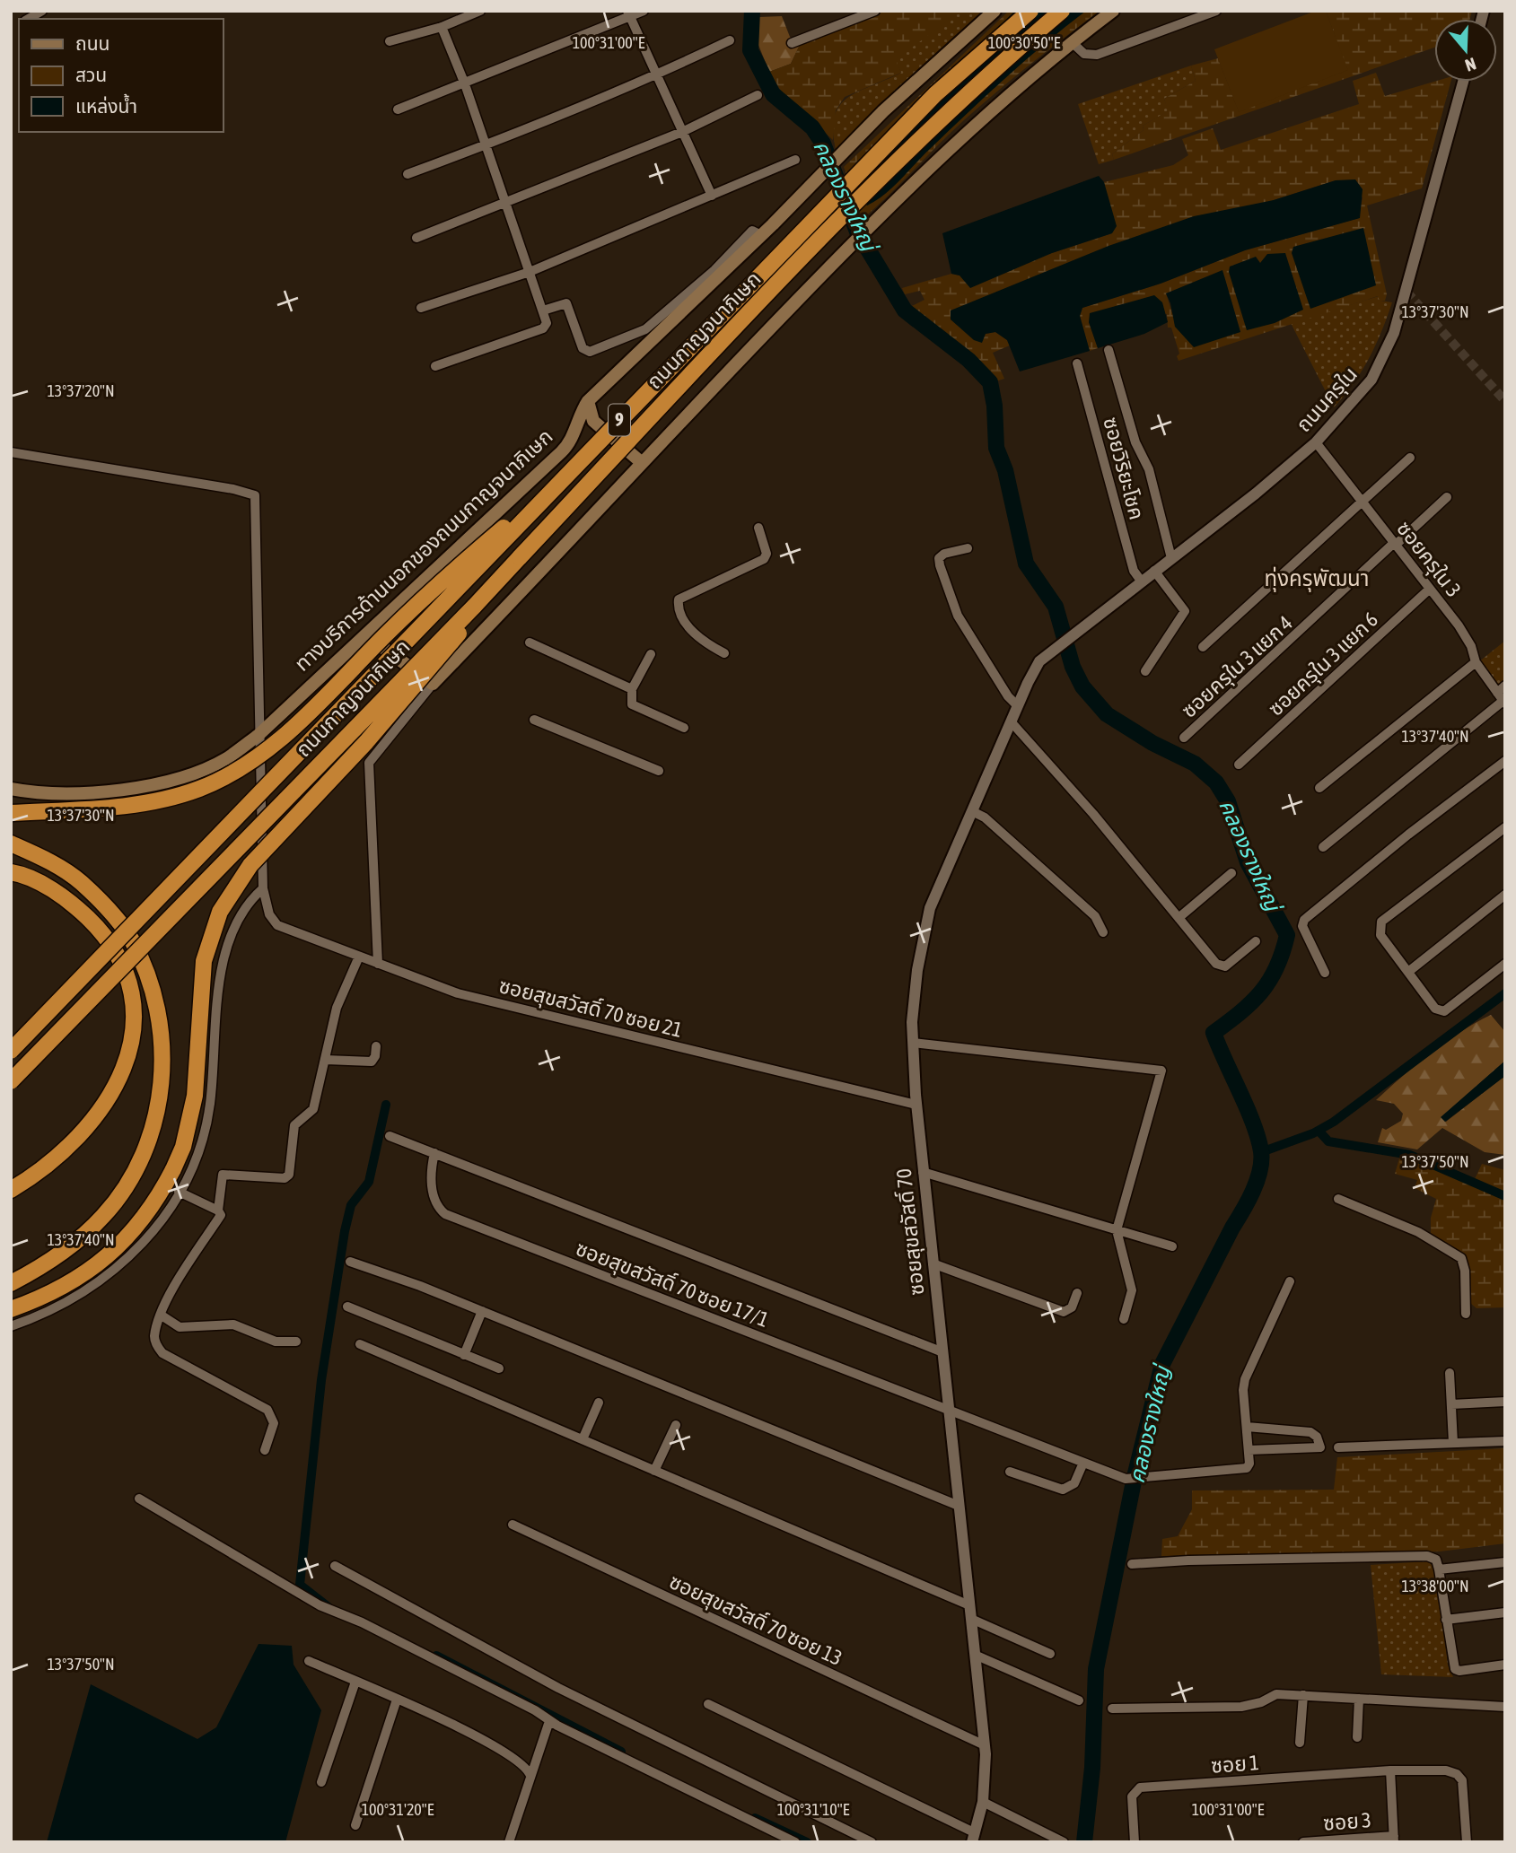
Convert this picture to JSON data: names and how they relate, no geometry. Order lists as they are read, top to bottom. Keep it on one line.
{"streets":{"highway":["ถนนกาญจนาภิเษก","9"],"main road":["ทางบริการด้านนอกของถนนกาญจนาภิเษก"],"street":["ถนนครุใน","ซอยวิริยะโชค","ซอยครุใน 3","ซอยครุใน 3 แยก 6","ซอยครุใน 3 แยก 4","ซอยสุขสวัสดิ์ 70 ซอย 21","ซอยสุขสวัสดิ์ 70","ซอยสุขสวัสดิ์ 70 ซอย 17/1","ซอยสุขสวัสดิ์ 70 ซอย 13","ซอย 1","ซอย 3"]},"crossings":[["ถนนครุใน","ซอยวิริยะโชค"],["ถนนครุใน","ซอยครุใน 3"],["ถนนครุใน","ซอยสุขสวัสดิ์ 70"],["ซอยครุใน 3","ซอยครุใน 3 แยก 6"],["ซอยครุใน 3","ซอยครุใน 3 แยก 4"],["ซอยสุขสวัสดิ์ 70 ซอย 21","ซอยสุขสวัสดิ์ 70"],["ซอยสุขสวัสดิ์ 70","ซอยสุขสวัสดิ์ 70 ซอย 17/1"],["ซอยสุขสวัสดิ์ 70","ซอยสุขสวัสดิ์ 70 ซอย 13"]],"districts":["ทุ่งครุพัฒนา"],"water":["คลองรางใหญ่"],"legend":["ถนน","สวน","แหล่งน้ำ"],"north":"bottom","coordinates":["100°31'00\"E","100°30'50\"E","13°37'30\"N","13°37'20\"N","13°37'40\"N","13°37'50\"N","13°38'00\"N","100°31'20\"E","100°31'10\"E"]}
